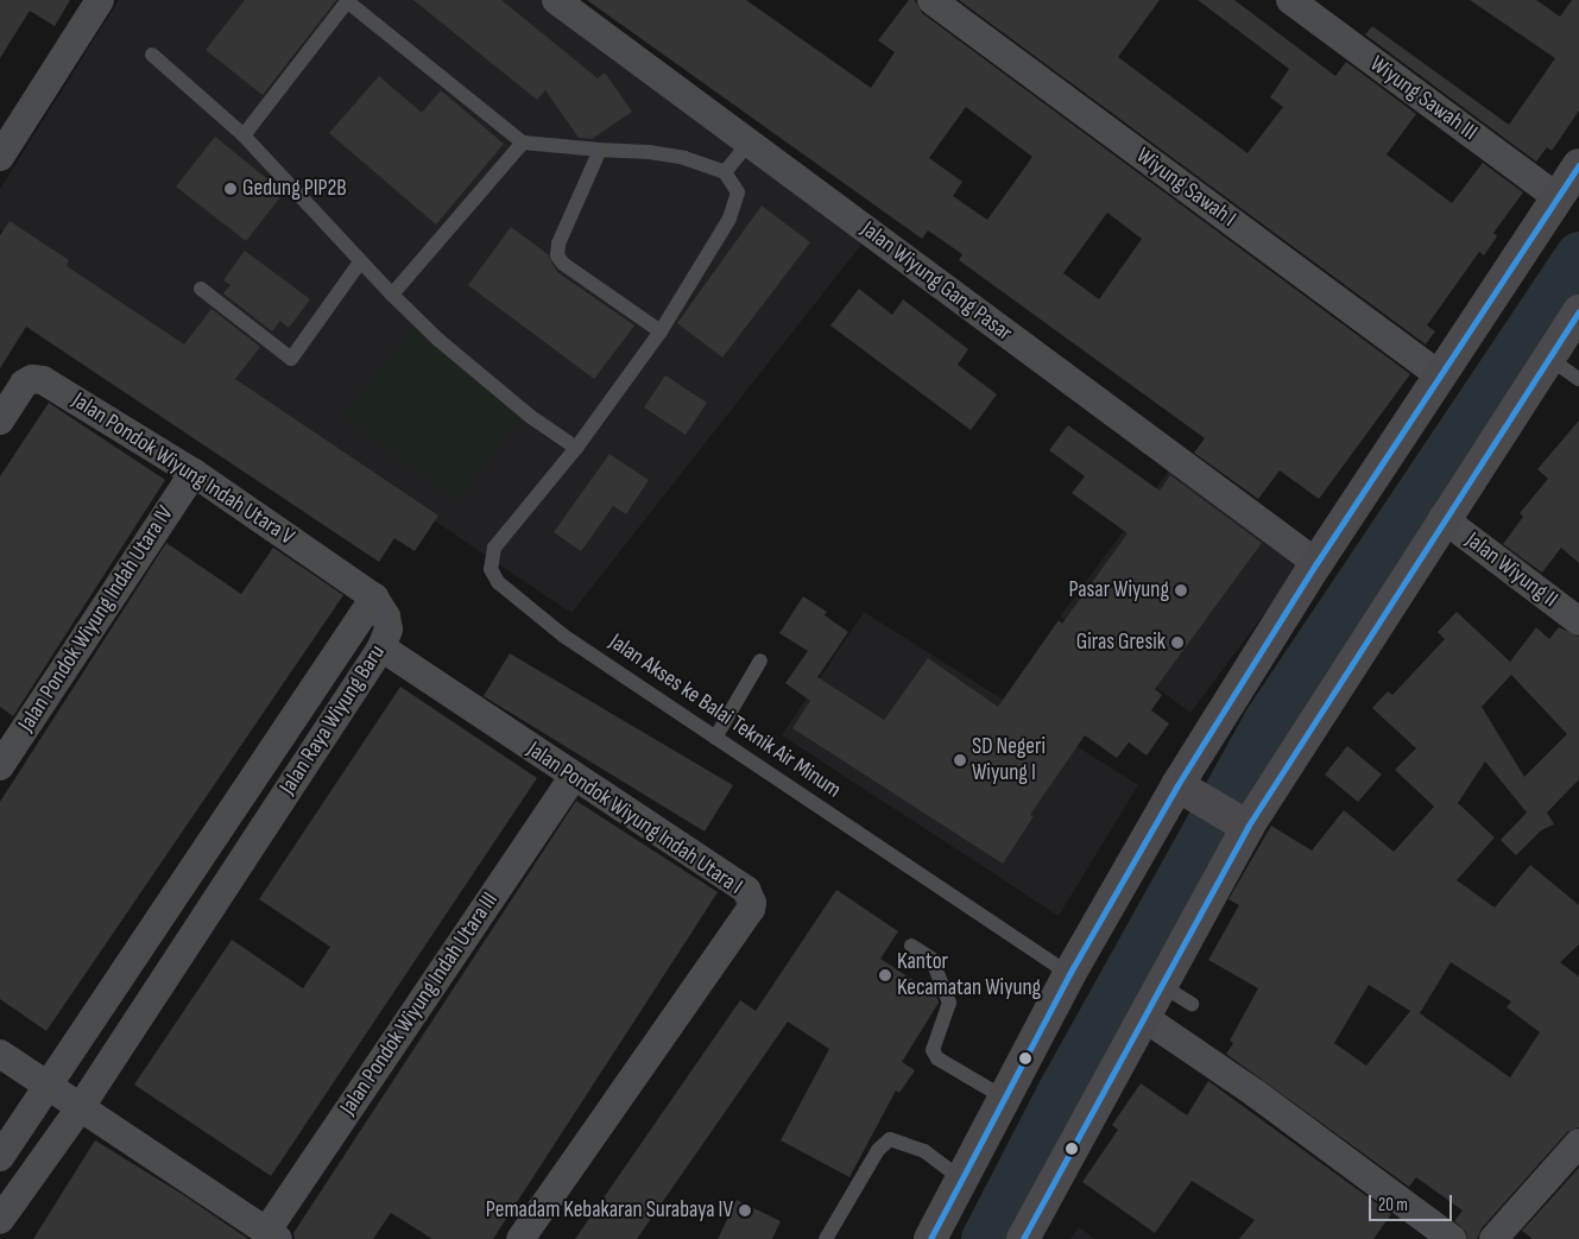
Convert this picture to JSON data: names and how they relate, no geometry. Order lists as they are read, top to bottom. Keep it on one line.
{"streets":{"street":["Wiyung Sawah III","Wiyung Sawah I","Jalan Wiyung Gang Pasar","Jalan Pondok Wiyung Indah Utara V","Jalan Wiyung II","Jalan Pondok Wiyung Indah Utara IV","Jalan Raya Wiyung Baru","Jalan Pondok Wiyung Indah Utara I","Jalan Pondok Wiyung Indah Utara III"],"lane":["Jalan Akses ke Balai Teknik Air Minum"]},"crossings":[["Jalan Pondok Wiyung Indah Utara V","Jalan Pondok Wiyung Indah Utara IV"],["Jalan Pondok Wiyung Indah Utara V","Jalan Raya Wiyung Baru"],["Jalan Raya Wiyung Baru","Jalan Pondok Wiyung Indah Utara I"],["Jalan Pondok Wiyung Indah Utara I","Jalan Pondok Wiyung Indah Utara III"]],"places":["Gedung PIP2B","Pasar Wiyung","Giras Gresik","SD Negeri Wiyung I","Kantor Kecamatan Wiyung","Pemadam Kebakaran Surabaya IV"],"scale_bar":"20 m"}
